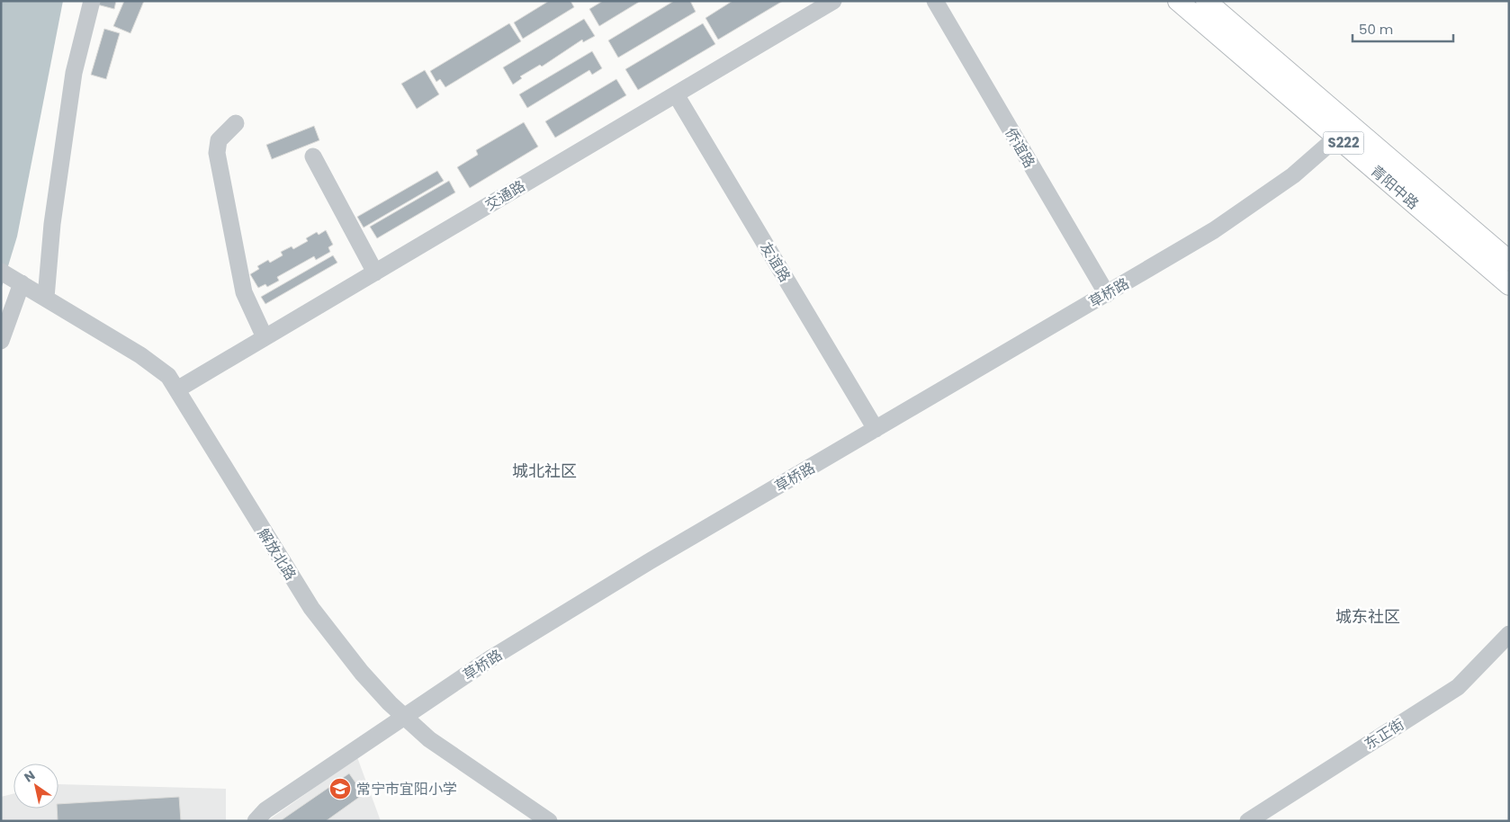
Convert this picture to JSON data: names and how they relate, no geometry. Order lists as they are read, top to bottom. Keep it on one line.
{"streets":{"main road":["S222","青阳中路"],"street":["侨谊路","交通路","友谊路","草桥路","解放北路","东正街"]},"crossings":[["侨谊路","草桥路"],["青阳中路","草桥路"],["交通路","友谊路"],["交通路","解放北路"],["友谊路","草桥路"],["草桥路","解放北路"]],"districts":["城北社区","城东社区"],"places":{"school or university":["常宁市宜阳小学"]},"scale_bar":"50 m","north":"top left"}
